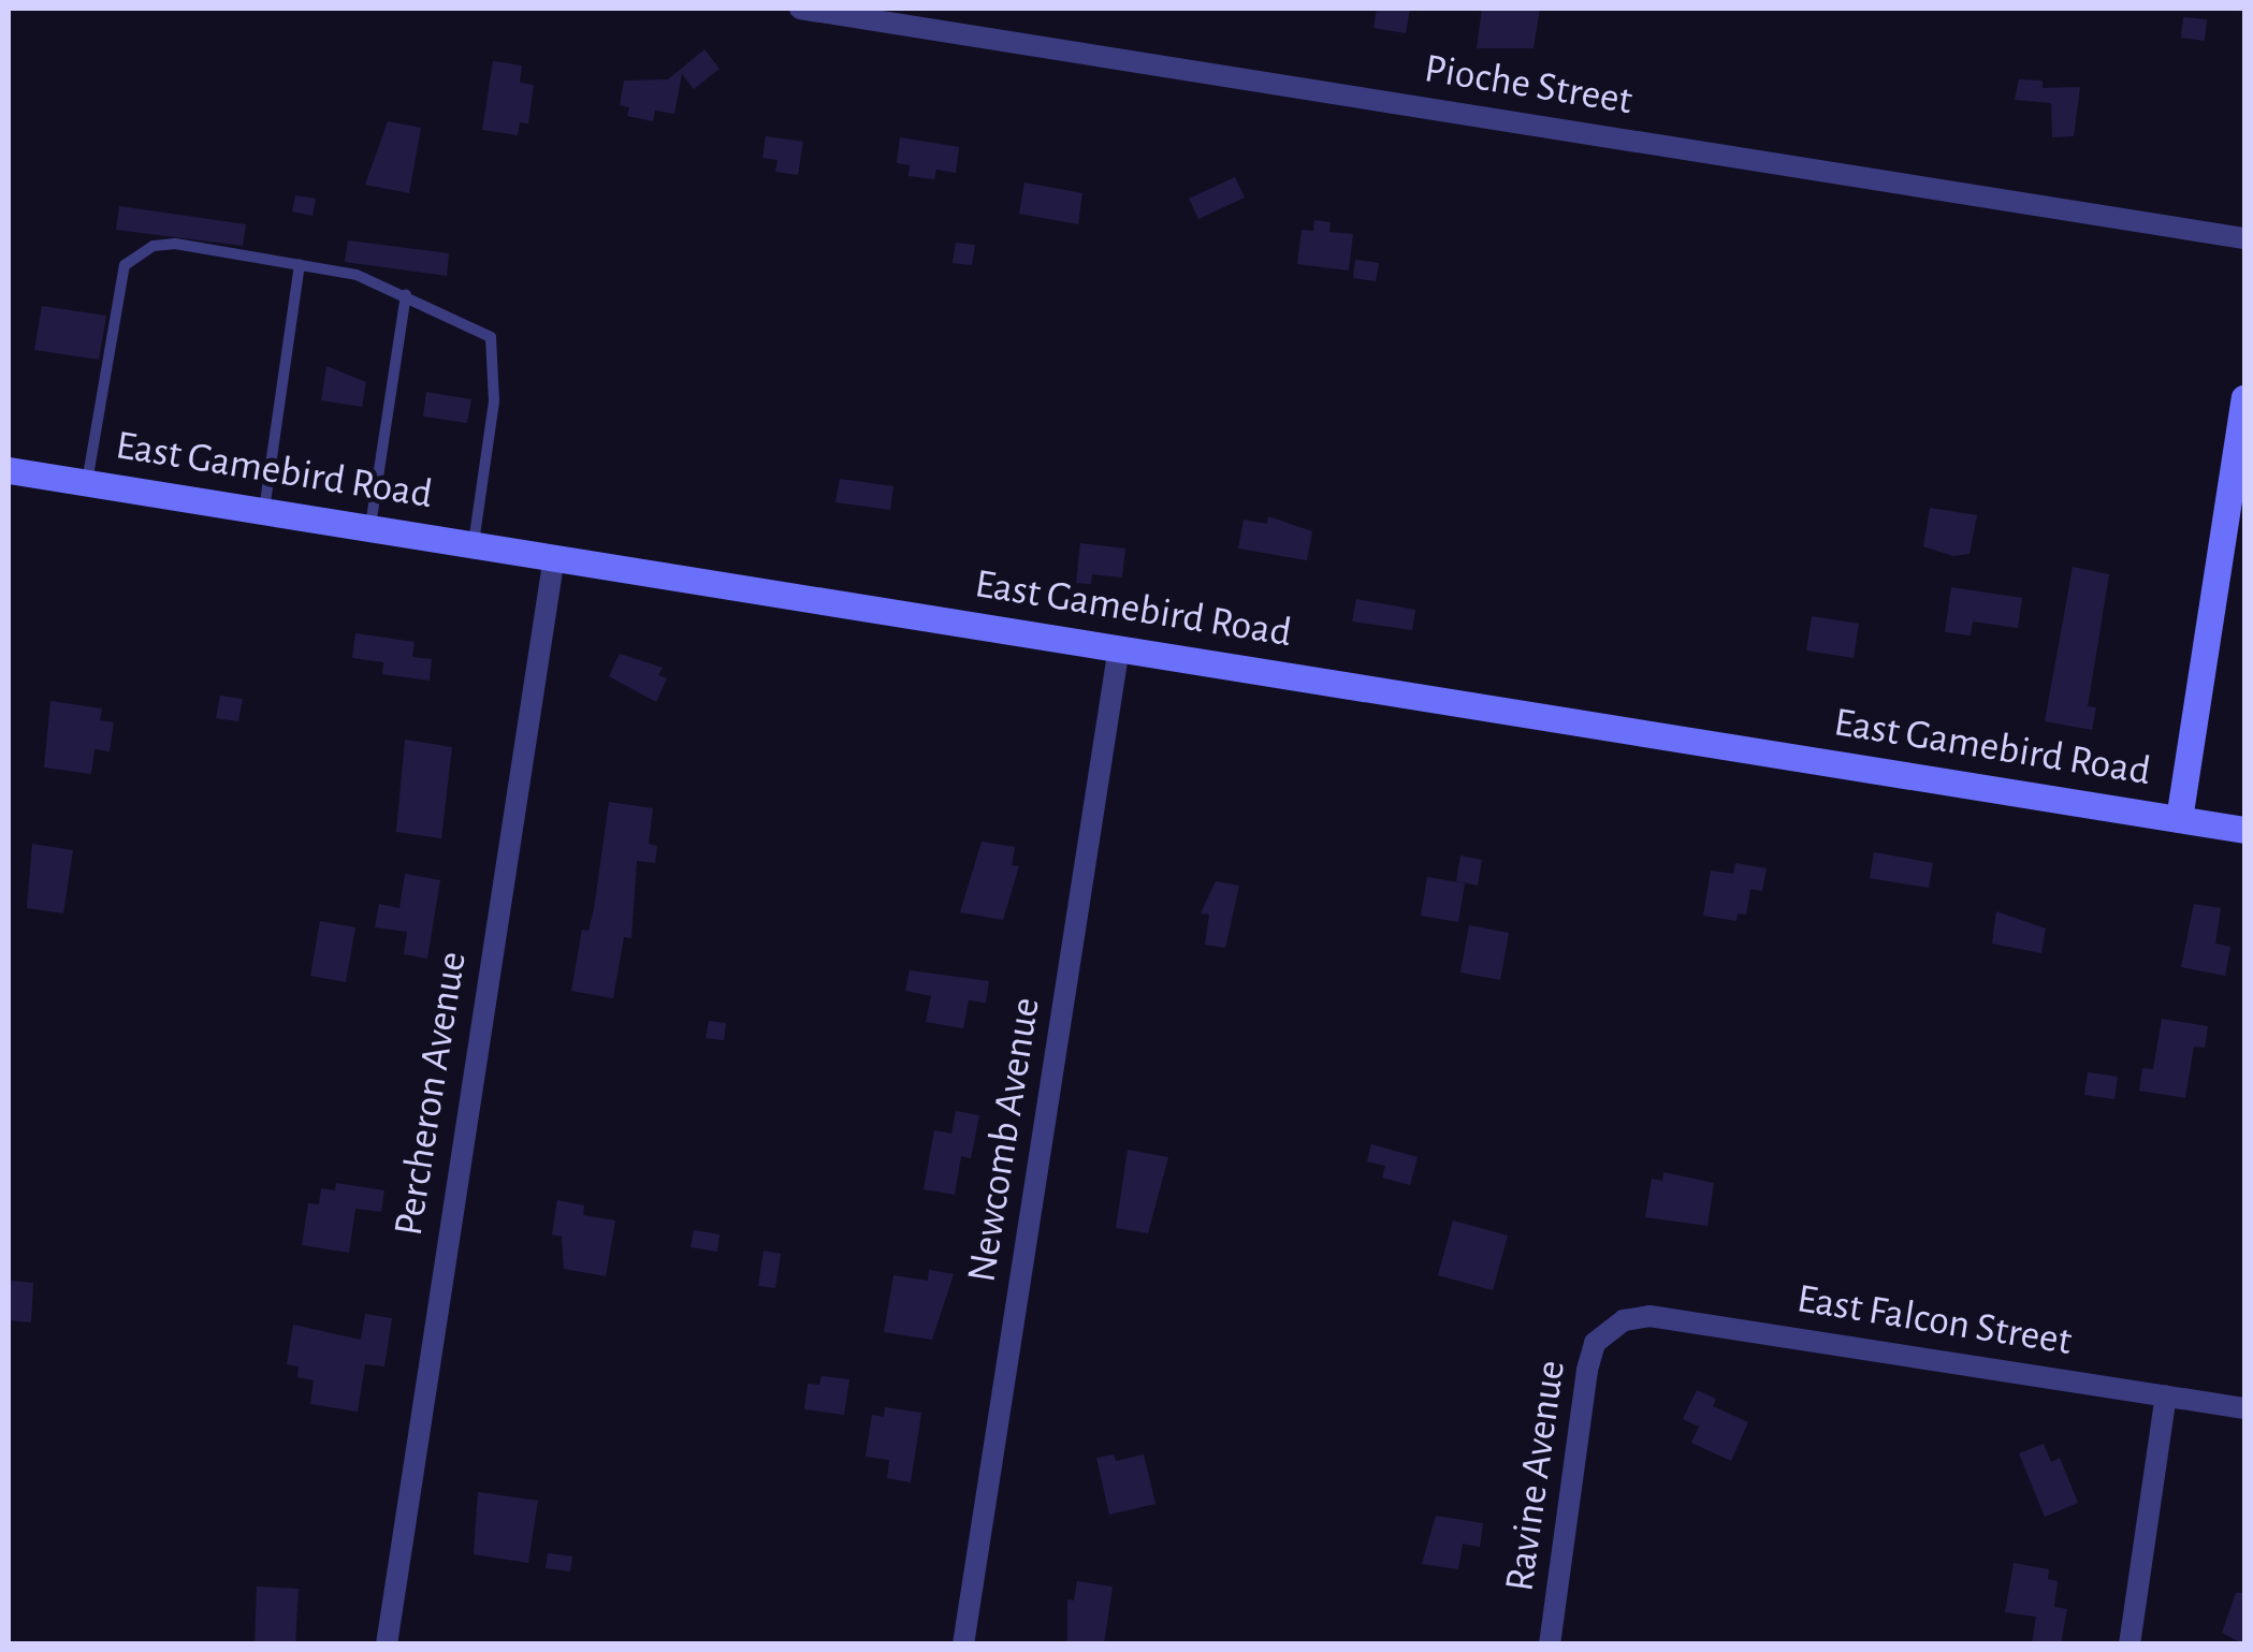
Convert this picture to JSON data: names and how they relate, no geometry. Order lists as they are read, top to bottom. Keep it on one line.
{"streets":{"main road":["East Gamebird Road"],"street":["Pioche Street","Percheron Avenue","Newcomb Avenue","East Falcon Street","Ravine Avenue"]},"crossings":[["East Gamebird Road","Percheron Avenue"],["East Gamebird Road","Newcomb Avenue"],["East Falcon Street","Ravine Avenue"]]}
